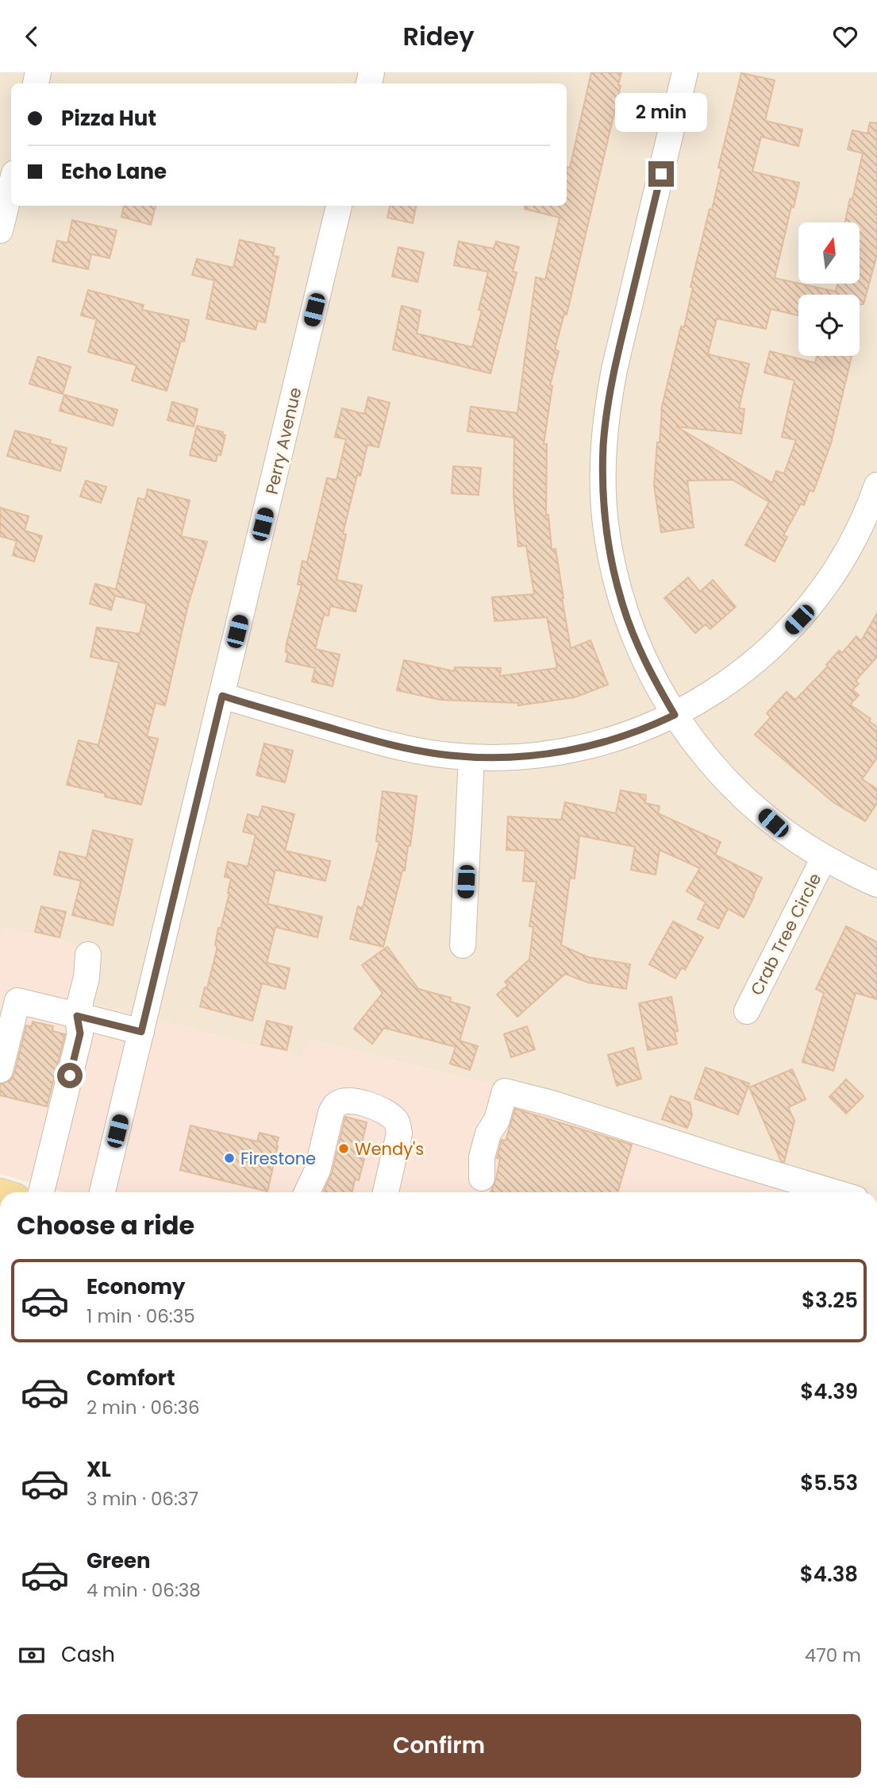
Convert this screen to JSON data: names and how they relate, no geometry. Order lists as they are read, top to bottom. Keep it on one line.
{"streets":{"street":["Perry Avenue","Crab Tree Circle"]},"places":["Wendy's","Firestone"],"north":"top","page":{"header":"Ridey","banner":["Pizza Hut","Echo Lane"],"bubble":"2 min","heading":"Choose a ride","list":[{"name":"Economy","note":"1 min · 06:35","value":"$3.25"},{"name":"Comfort","note":"2 min · 06:36","value":"$4.39"},{"name":"XL","note":"3 min · 06:37","value":"$5.53"},{"name":"Green","note":"4 min · 06:38","value":"$4.38"}],"pay":["Cash","470 m"],"buttons":"Confirm"}}
